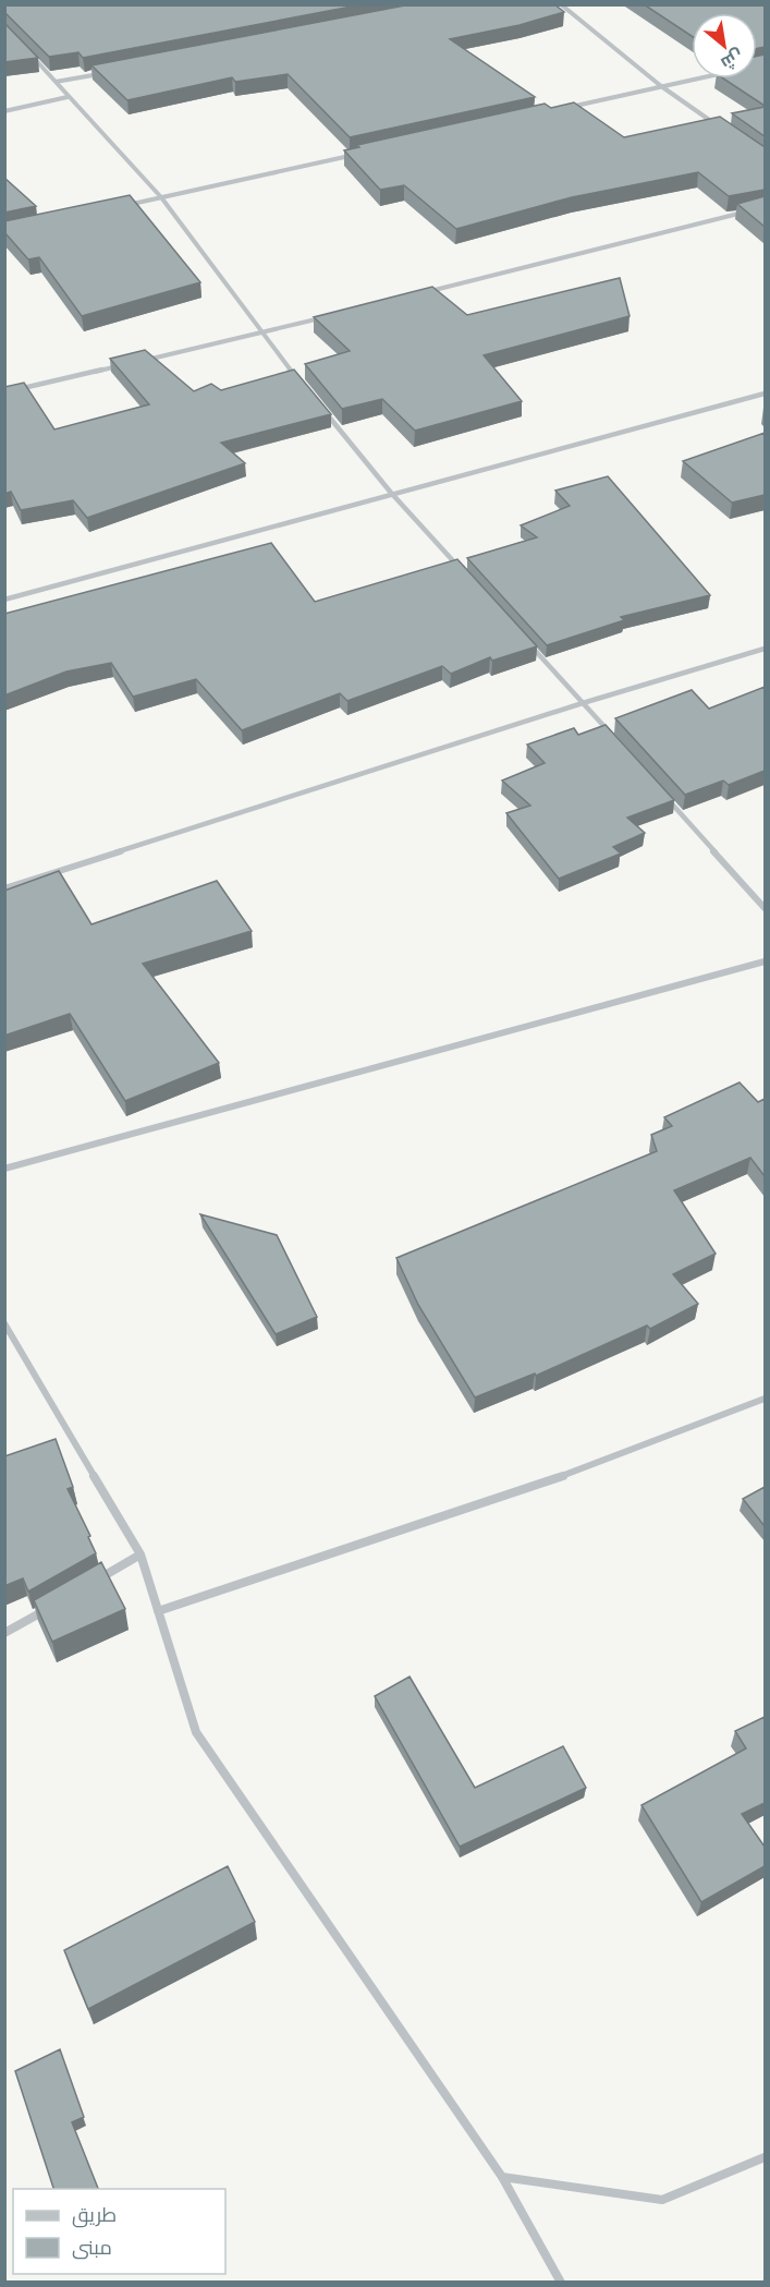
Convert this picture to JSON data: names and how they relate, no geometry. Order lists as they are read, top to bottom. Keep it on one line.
{"legend":["طريق","مبنى"],"north":"bottom right"}
